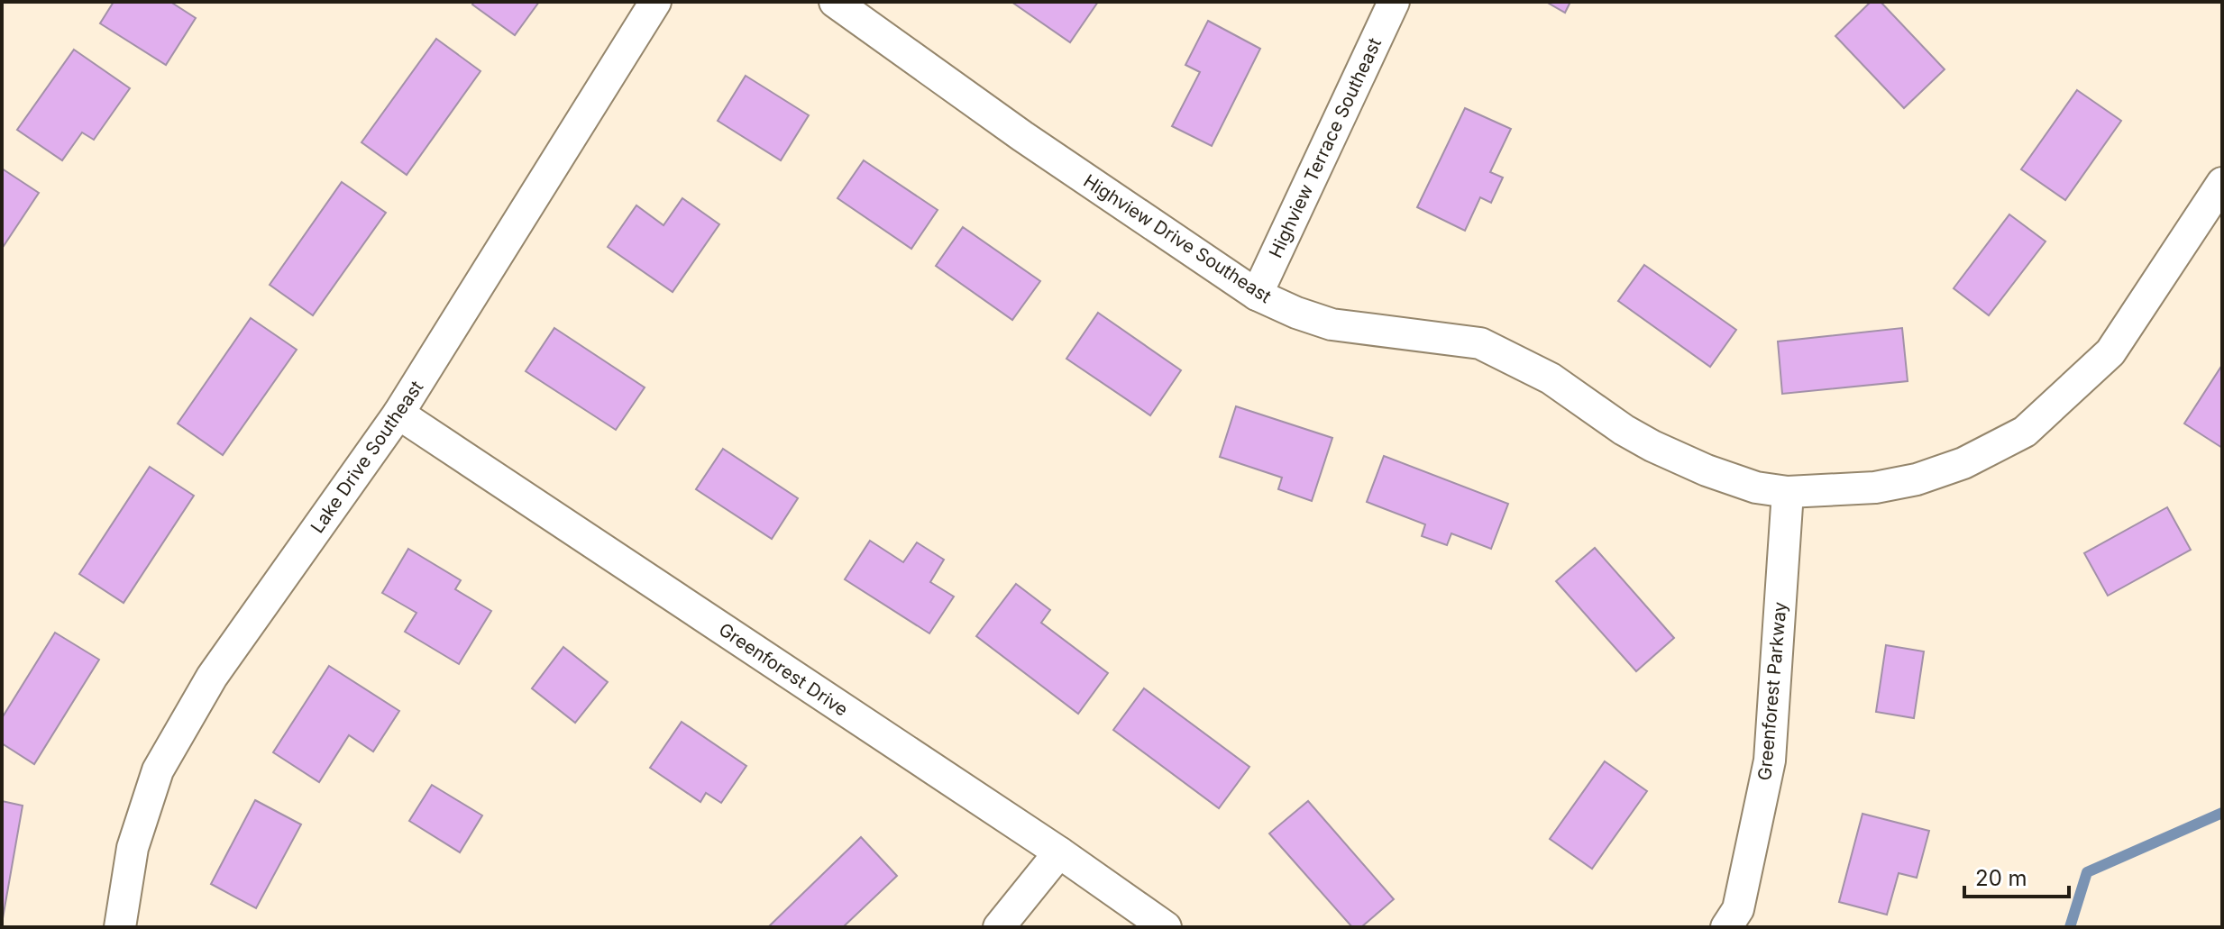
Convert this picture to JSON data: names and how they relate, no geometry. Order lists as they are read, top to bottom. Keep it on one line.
{"streets":{"street":["Highview Terrace Southeast","Highview Drive Southeast","Lake Drive Southeast","Greenforest Drive","Greenforest Parkway"]},"crossings":[["Highview Terrace Southeast","Highview Drive Southeast"],["Highview Drive Southeast","Greenforest Parkway"],["Lake Drive Southeast","Greenforest Drive"]],"scale_bar":"20 m"}
